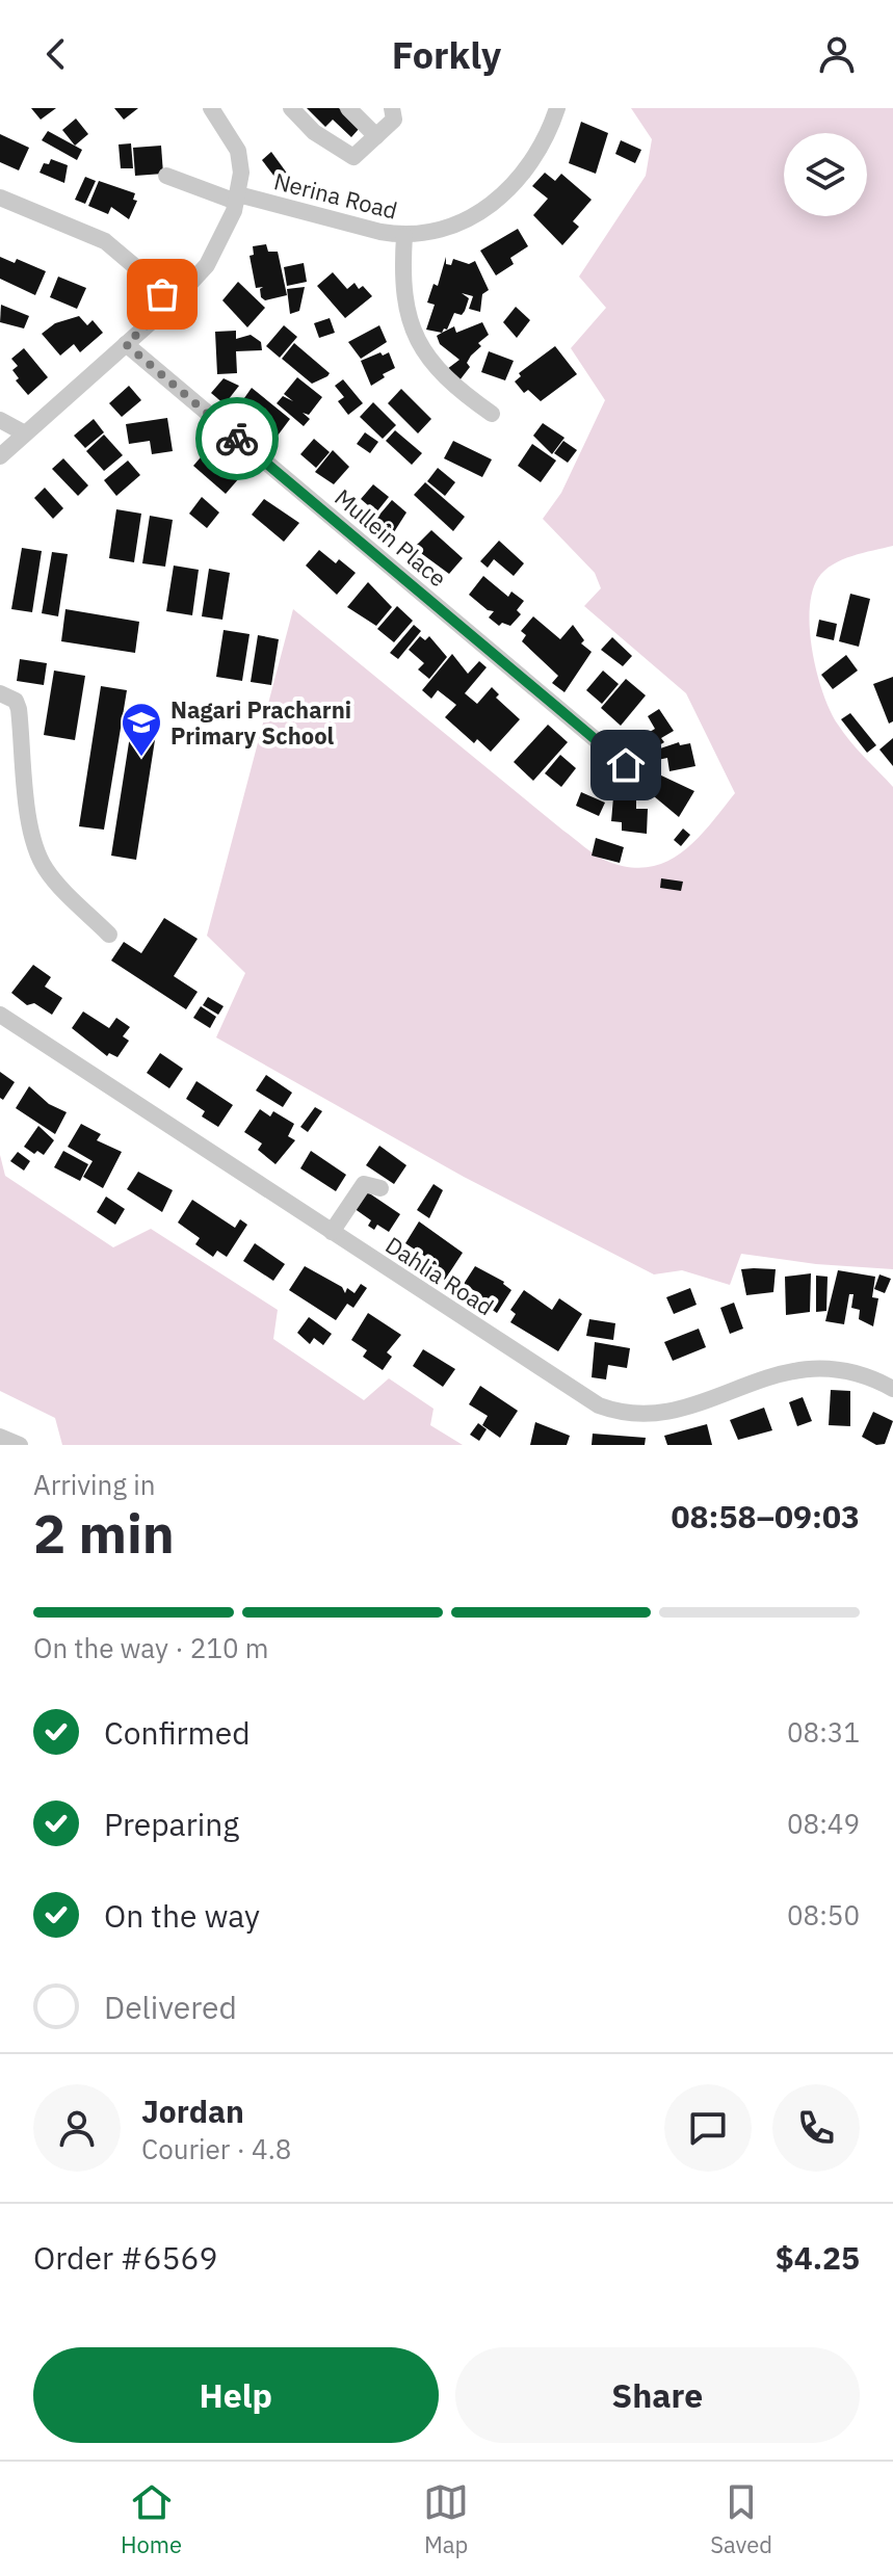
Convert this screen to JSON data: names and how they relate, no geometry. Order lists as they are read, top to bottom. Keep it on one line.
{"streets":{"street":["Nerina Road","Mullein Place","Dahlia Road"]},"places":{"school or university":["Nagari Pracharni Primary School"]},"page":{"header":"Forkly","heading":["2 min","Arriving in","08:58–09:03"],"panel":["Jordan","Courier · 4.8","Order #6569","$4.25"],"bar":"On the way · 210 m","list":[["Confirmed","08:31"],["Preparing","08:49"],["On the way","08:50"],"Delivered"],"buttons":["Help","Share"],"tabs":["Home","Map","Saved"]}}
